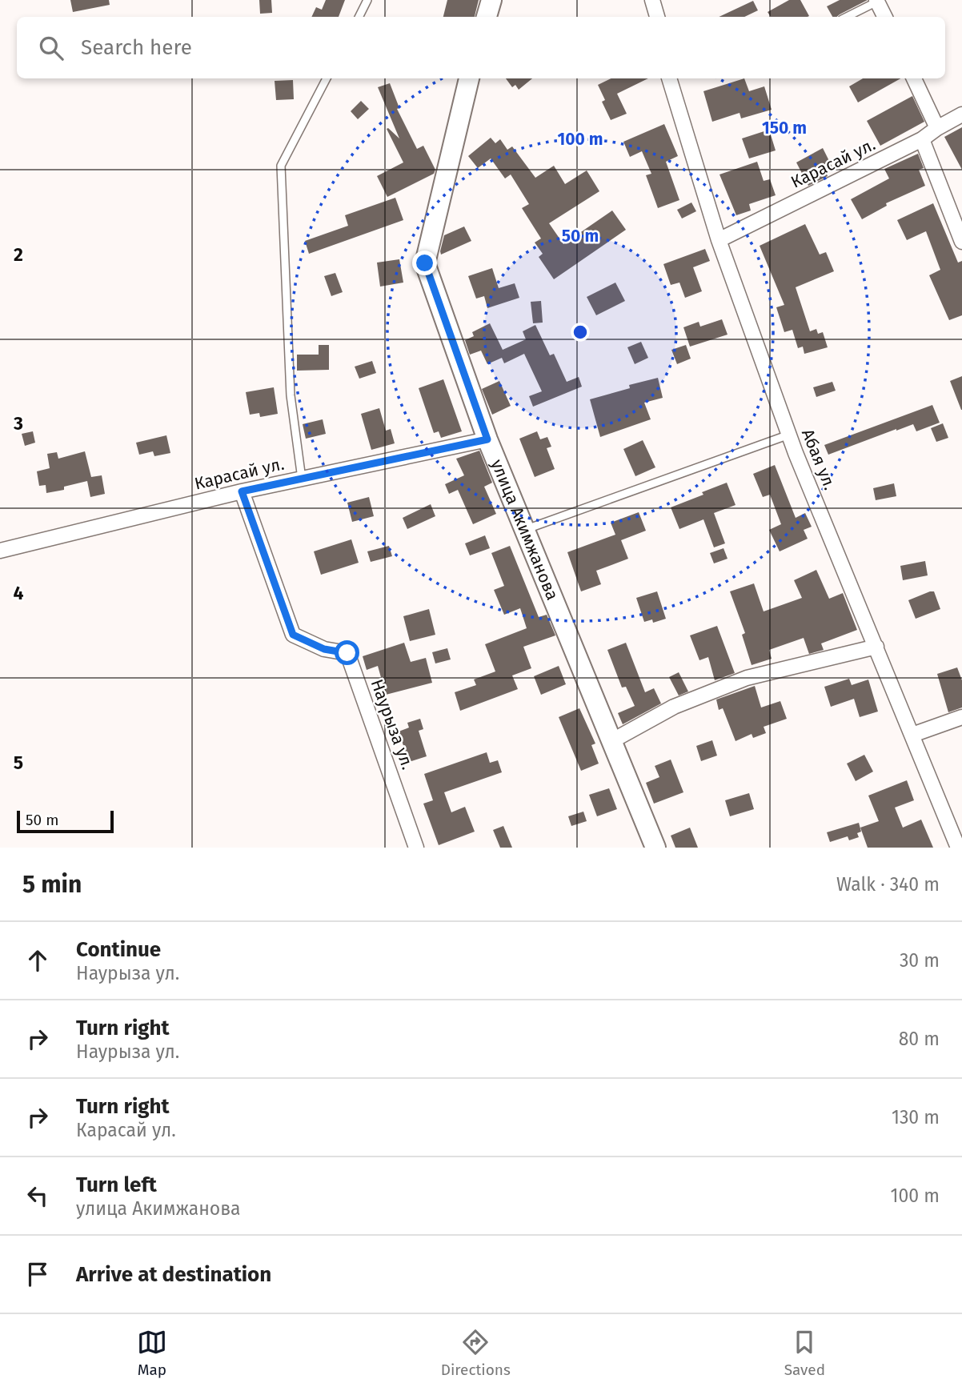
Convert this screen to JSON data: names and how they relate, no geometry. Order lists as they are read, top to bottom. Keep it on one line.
{"streets":{"street":["Карасай ул.","Абая ул.","улица Акимжанова","Наурыза ул."]},"crossings":[["Карасай ул.","Абая ул."],["Карасай ул.","улица Акимжанова"],["Карасай ул.","Наурыза ул."]],"scale_bar":"50 m","page":{"search":"Search here","scale":"50 m","heading":["5 min","Walk · 340 m"],"list":[["Continue","Наурыза ул.","30 m"],["Turn right","Наурыза ул.","80 m"],["Turn right","Карасай ул.","130 m"],["Turn left","улица Акимжанова","100 m"],"Arrive at destination"],"nav":["Map","Directions","Saved"]},"grid":{"rows":["2","3","4","5"]},"rings":["150 m","100 m","50 m"]}
